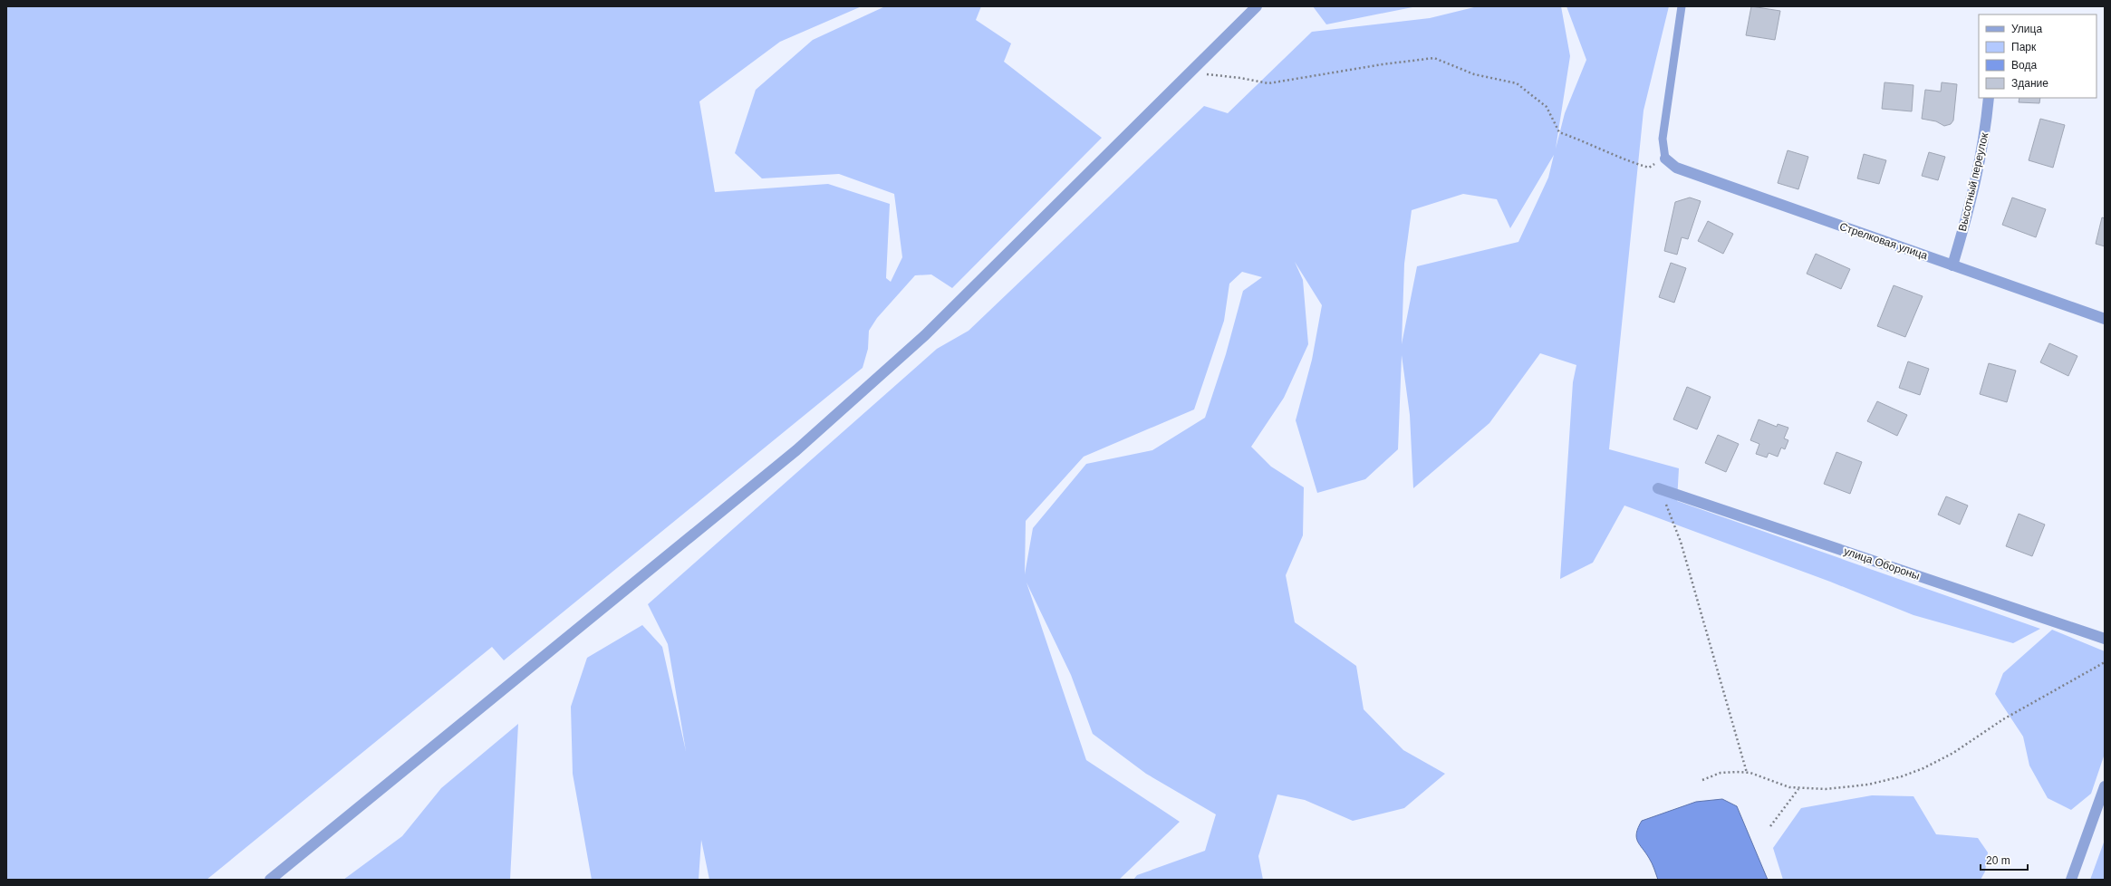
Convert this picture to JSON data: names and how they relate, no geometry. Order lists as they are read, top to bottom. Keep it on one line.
{"streets":{"street":["Высотный переулок","Стрелковая улица","улица Обороны"]},"crossings":[["Высотный переулок","Стрелковая улица"]],"legend":["Улица","Парк","Вода","Здание"],"scale_bar":"20 m"}
